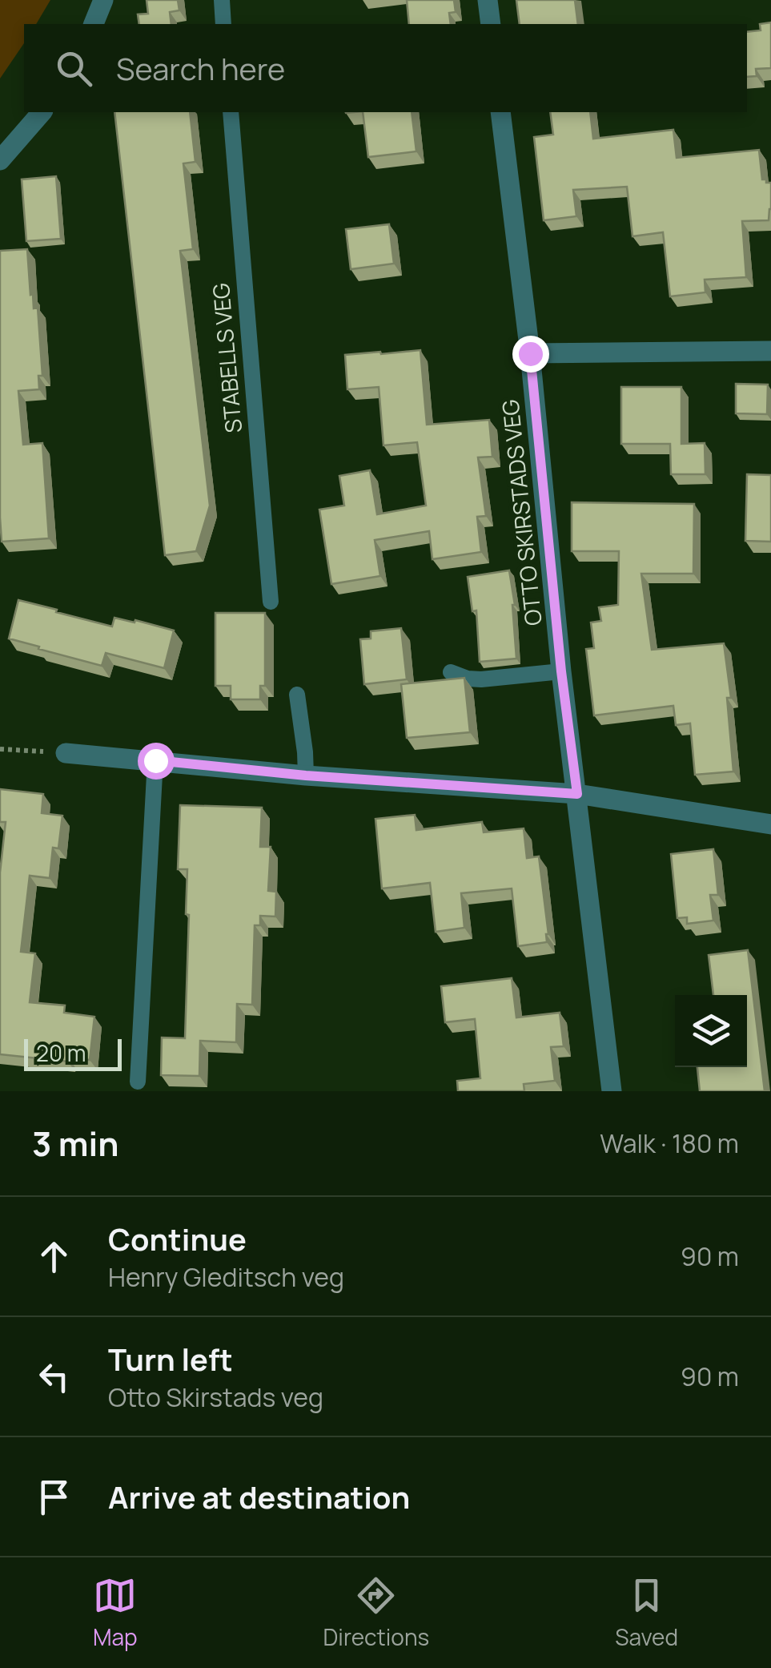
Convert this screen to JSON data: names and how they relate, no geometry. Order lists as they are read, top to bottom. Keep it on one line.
{"streets":{"street":["OTTO SKIRSTADS VEG"],"lane":["STABELLS VEG"]},"scale_bar":"20 m","page":{"search":"Search here","scale":"20 m","heading":["3 min","Walk · 180 m"],"list":[["Continue","Henry Gleditsch veg","90 m"],["Turn left","Otto Skirstads veg","90 m"],"Arrive at destination"],"nav":["Map","Directions","Saved"]}}
